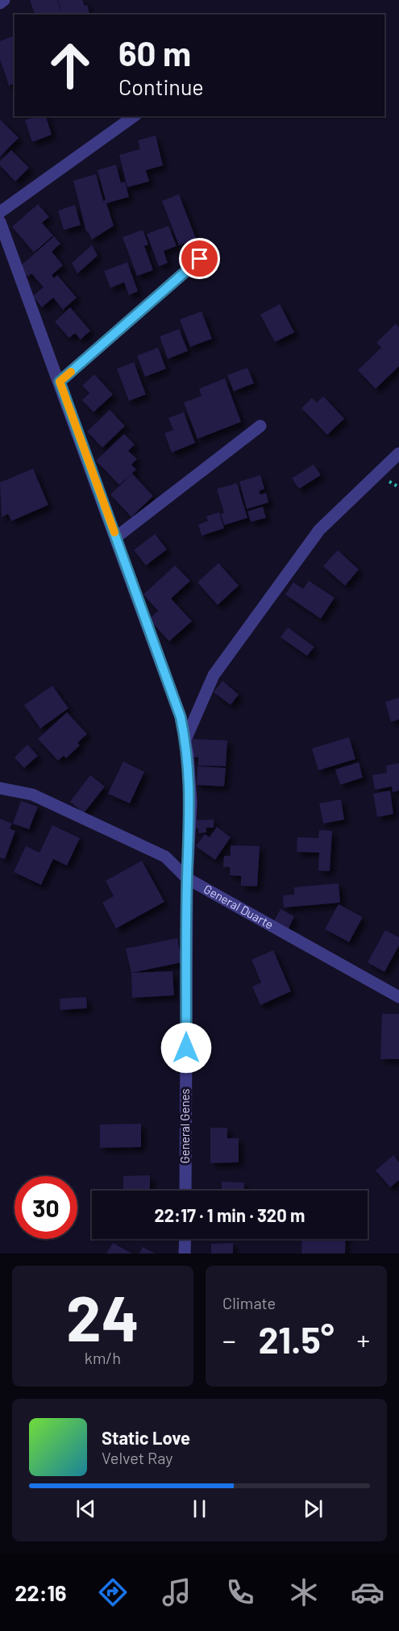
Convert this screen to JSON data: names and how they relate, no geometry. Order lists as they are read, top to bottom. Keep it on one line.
{"streets":{"street":["General Duarte","General Genes"]},"crossings":[["General Duarte","General Genes"]],"page":{"turn":["60 m","Continue"],"limit":"30","trip":"22:17 · 1 min · 320 m","tile":[["24","km/h"],"Climate"],"heat":["−","21.5°","+"],"song":["Static Love","Velvet Ray"],"tabs":"22:16"}}
